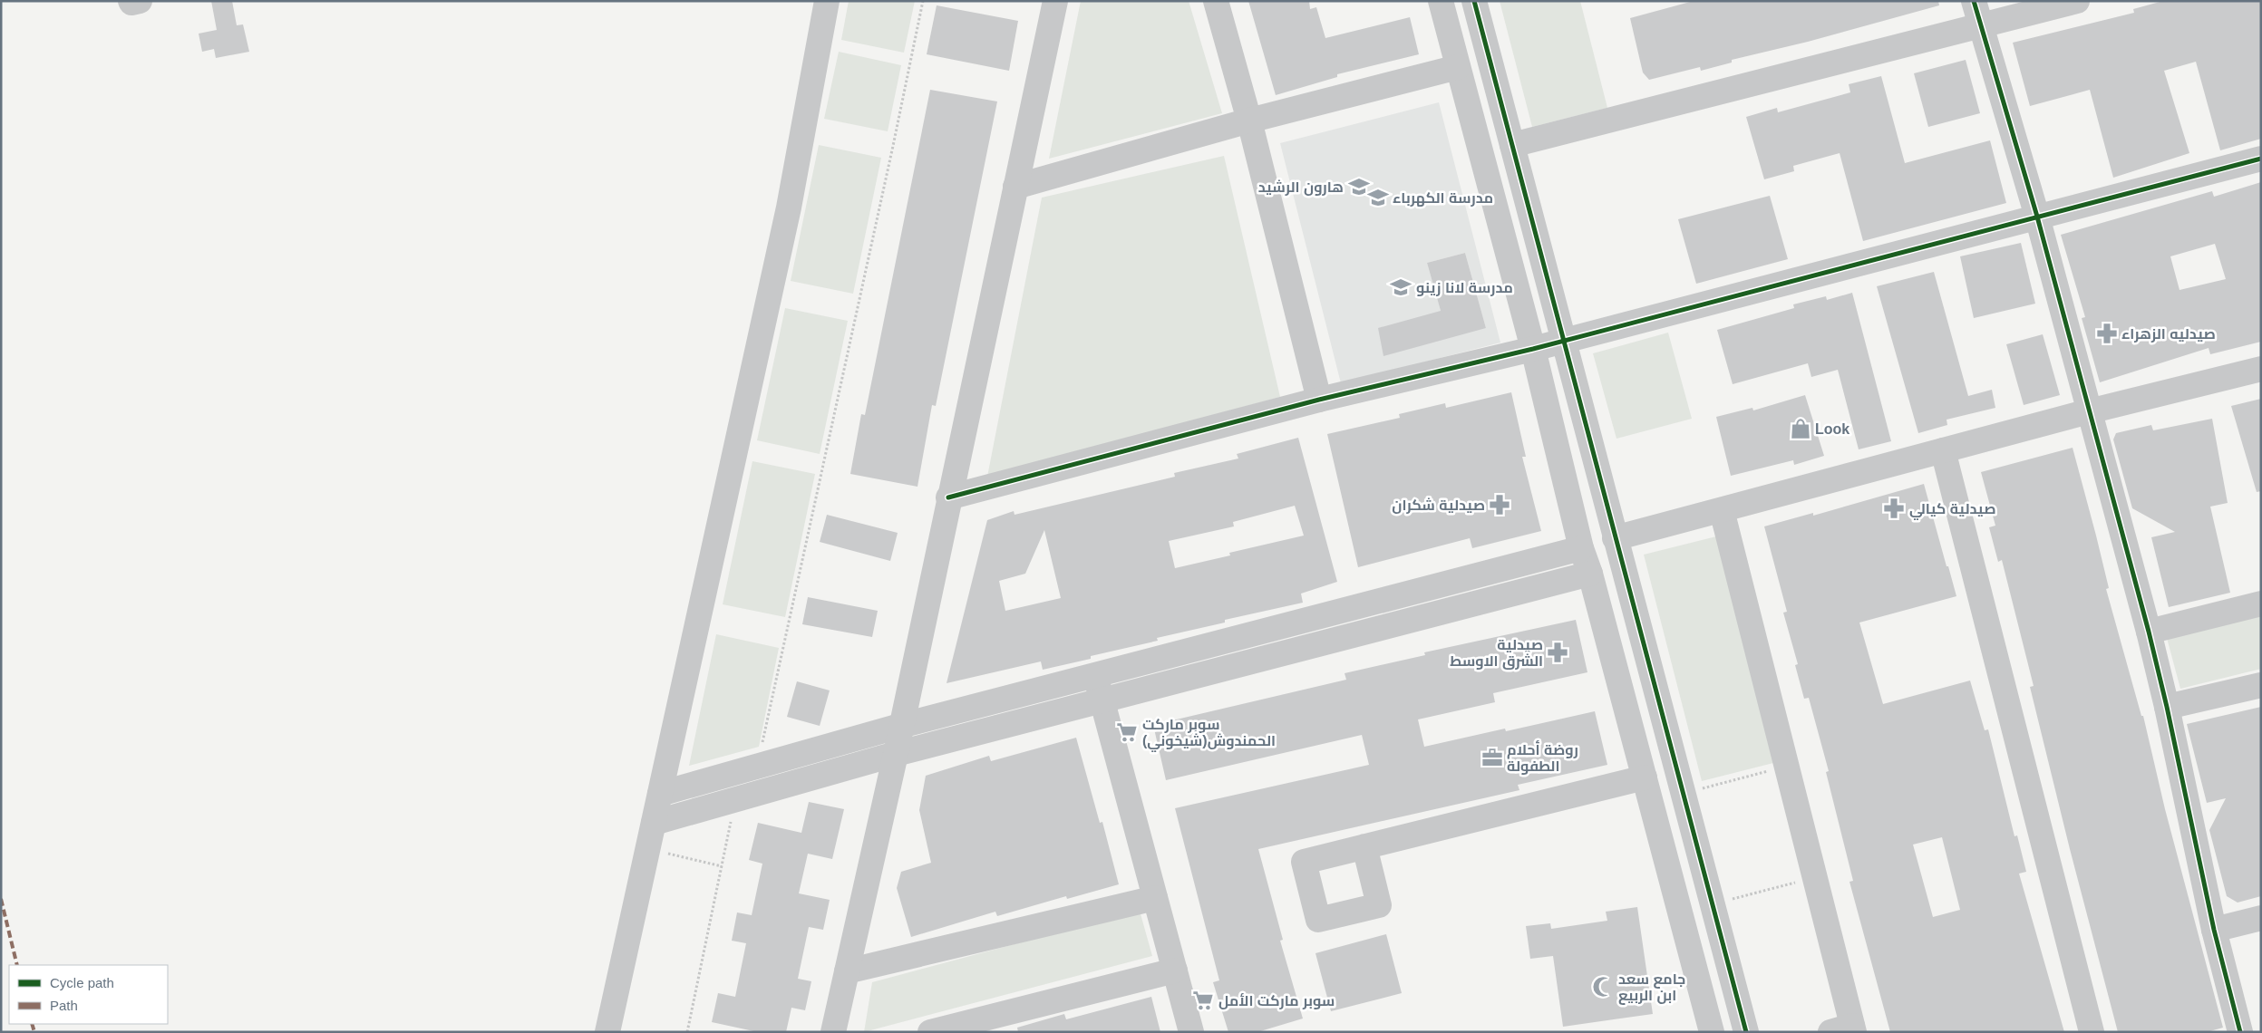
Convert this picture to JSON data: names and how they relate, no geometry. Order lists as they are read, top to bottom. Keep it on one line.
{"places":{"school or university":["هارون الرشيد","مدرسة الكهرباء","مدرسة لانا زينو"],"pharmacy":["صيدليه الزهراء","صيدلية شكران","صيدلية كيالي","صيدلية الشرق الاوسط"],"shop":["Look"],"supermarket":["سوبر ماركت الحمندوش(شيخوني)","سوبر ماركت الأمل"],"office":["روضة أحلام الطفولة"],"mosque":["جامع سعد ابن الربيع"]},"legend":["Cycle path","Path"]}
